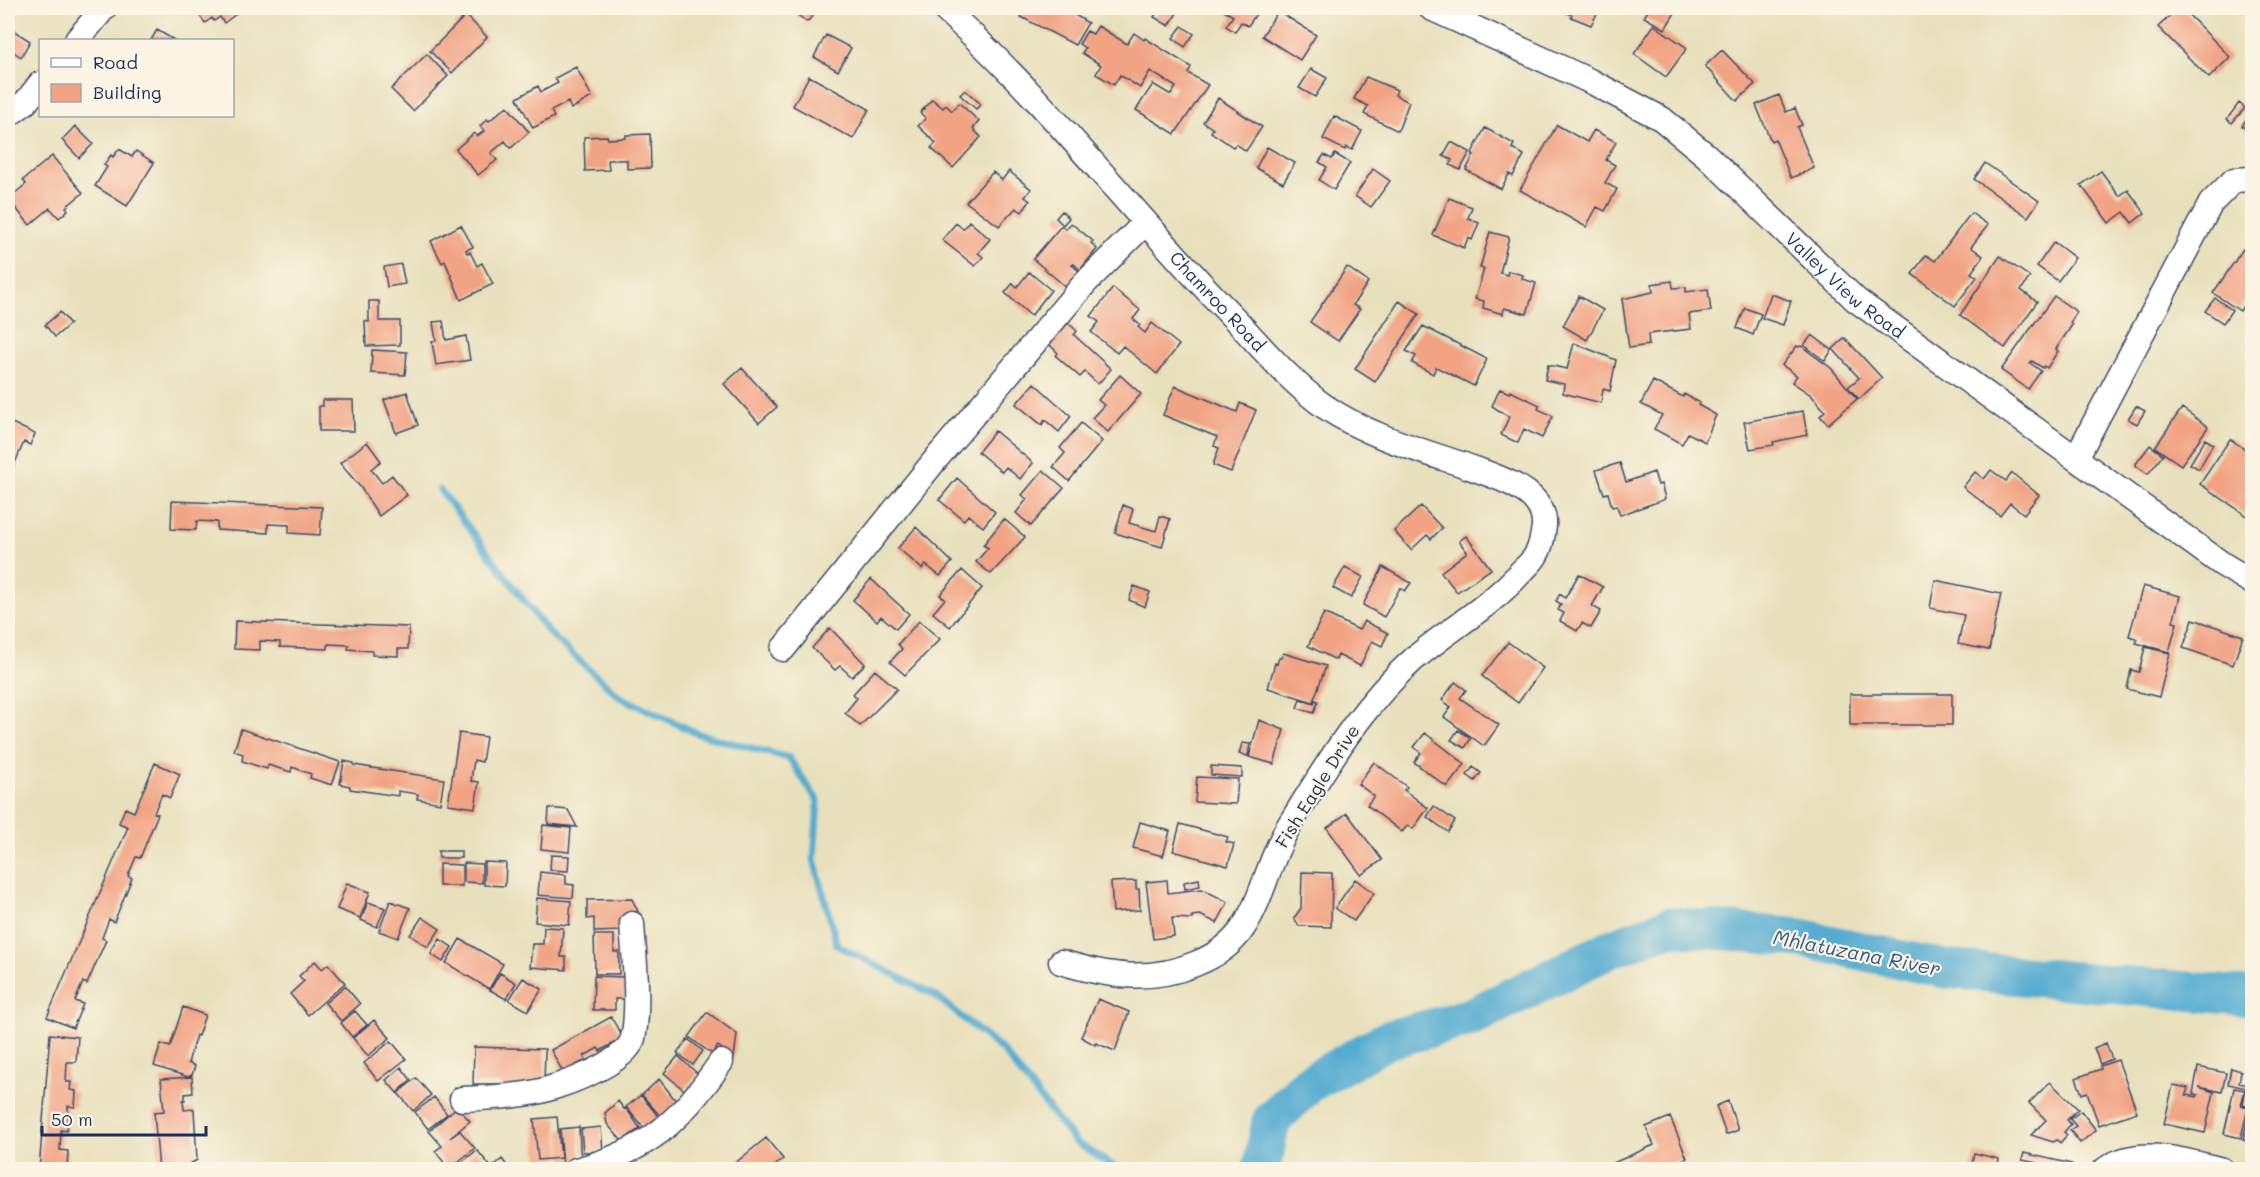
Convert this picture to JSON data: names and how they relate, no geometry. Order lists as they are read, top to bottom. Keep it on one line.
{"streets":{"street":["Valley View Road","Chamroo Road","Fish Eagle Drive"]},"crossings":[["Chamroo Road","Fish Eagle Drive"]],"water":["Mhlatuzana River"],"legend":["Road","Building"],"scale_bar":"50 m"}
